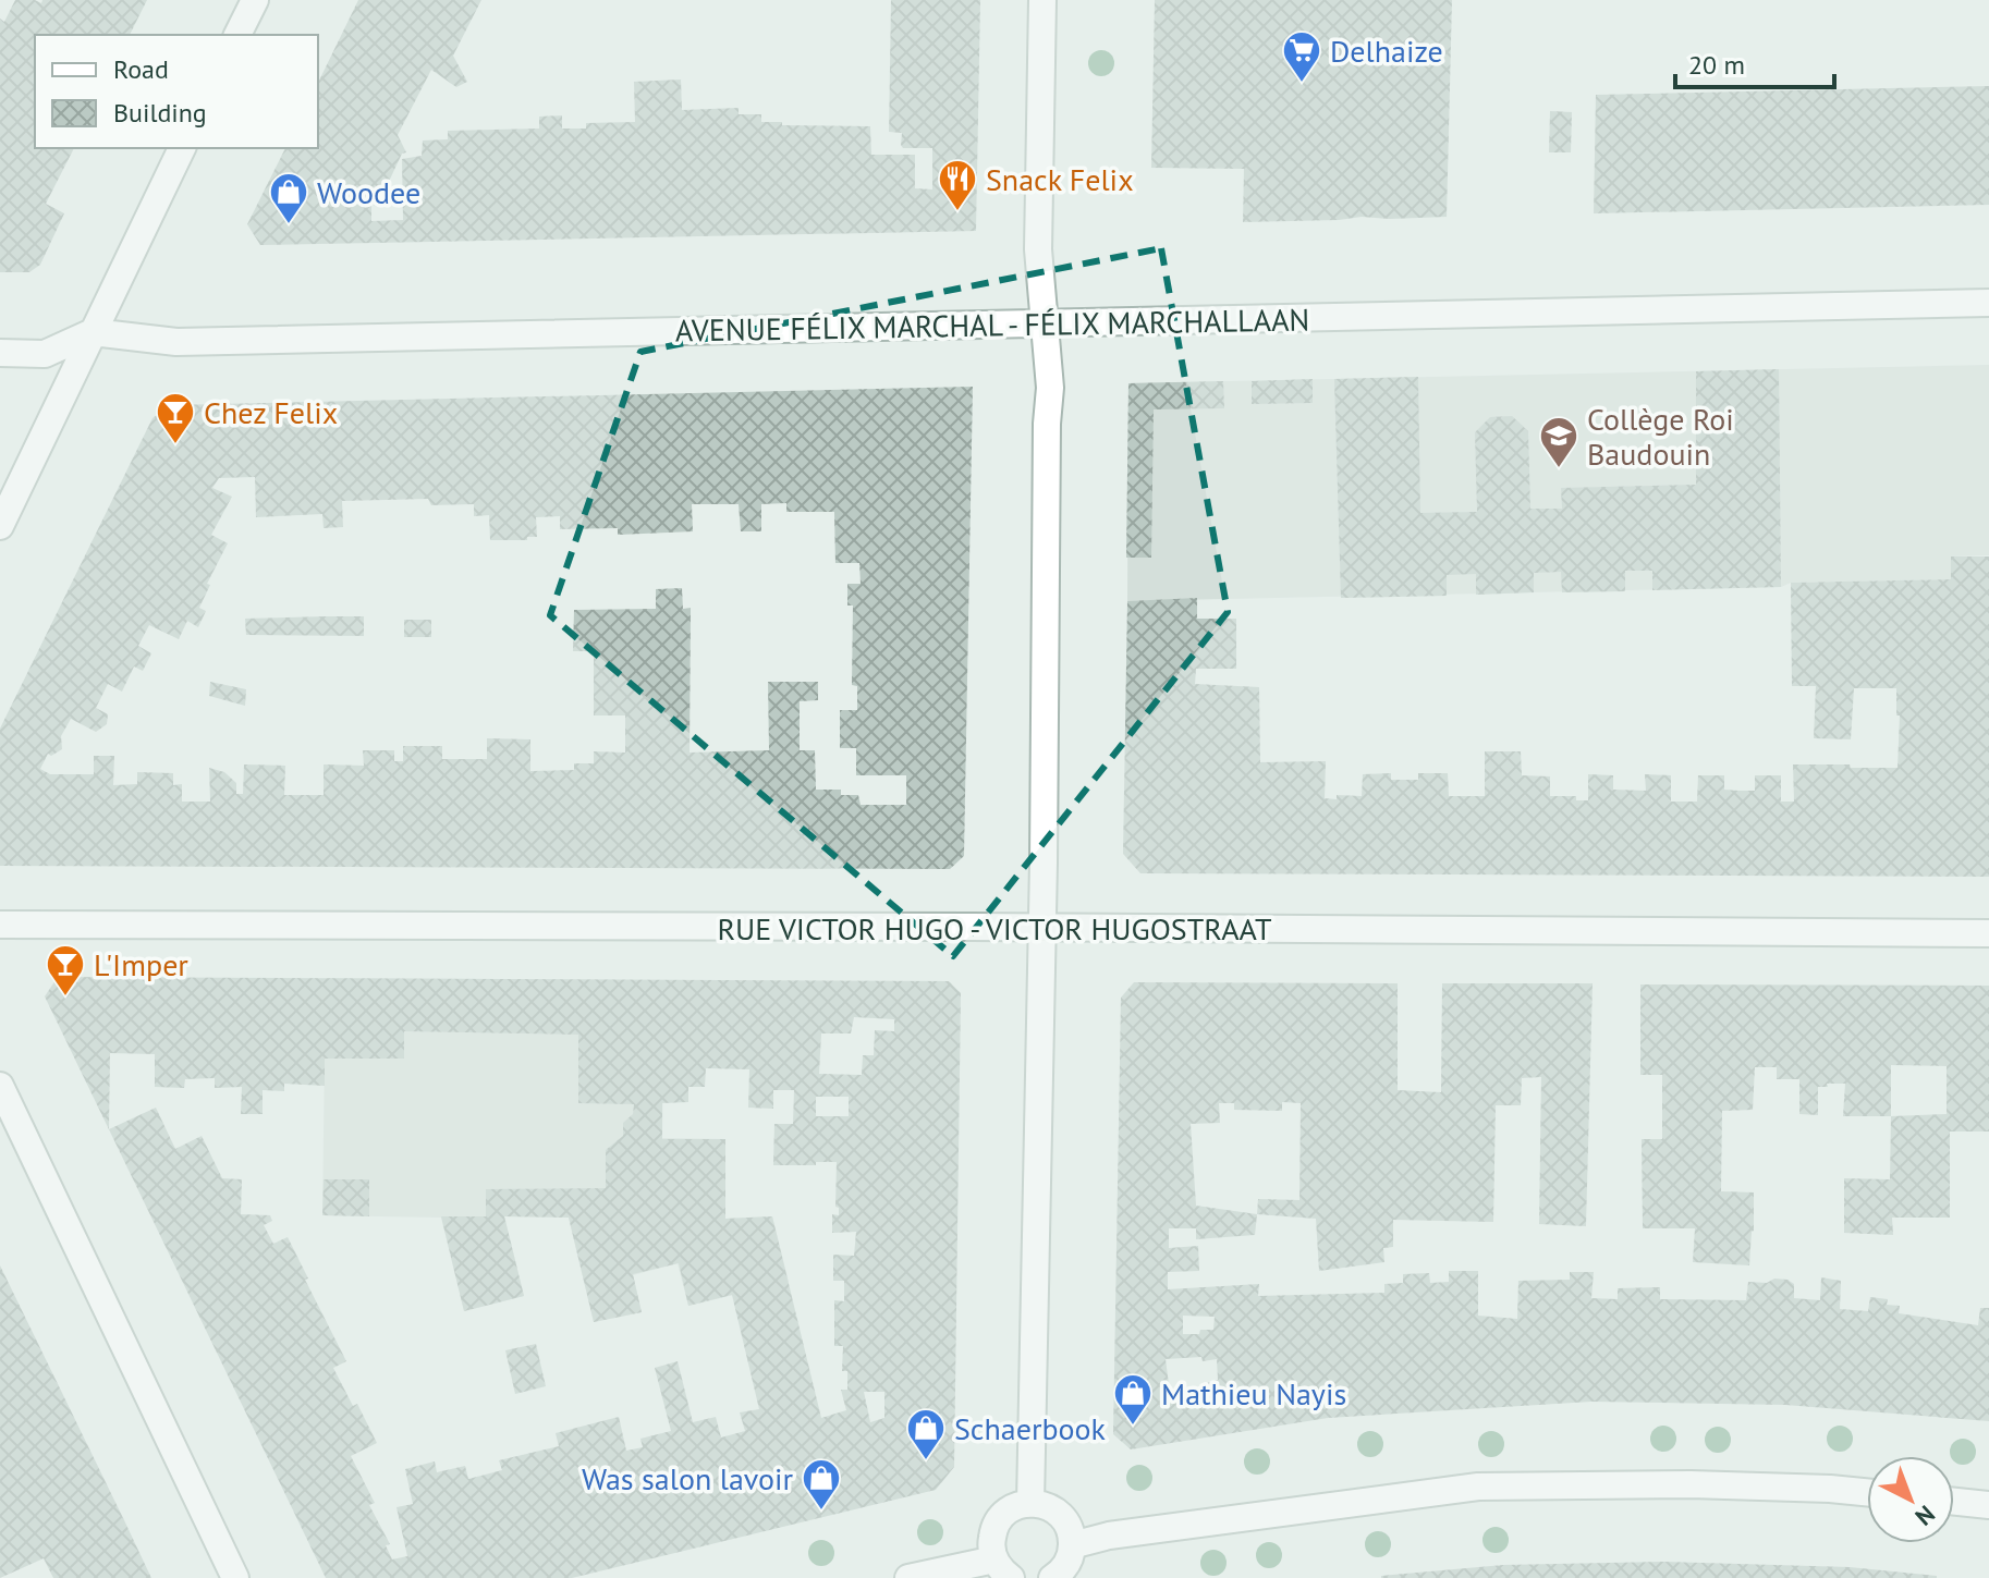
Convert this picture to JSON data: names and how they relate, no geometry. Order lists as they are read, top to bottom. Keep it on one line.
{"streets":{"street":["AVENUE FÉLIX MARCHAL - FÉLIX MARCHALLAAN","RUE VICTOR HUGO - VICTOR HUGOSTRAAT"]},"places":{"supermarket":["Delhaize"],"restaurant":["Snack Felix"],"shop":["Woodee","Mathieu Nayis","Schaerbook","Was salon lavoir"],"bar":["Chez Felix","L'Imper"],"school or university":["Collège Roi Baudouin"]},"legend":["Road","Building"],"scale_bar":"20 m","north":"bottom right"}
